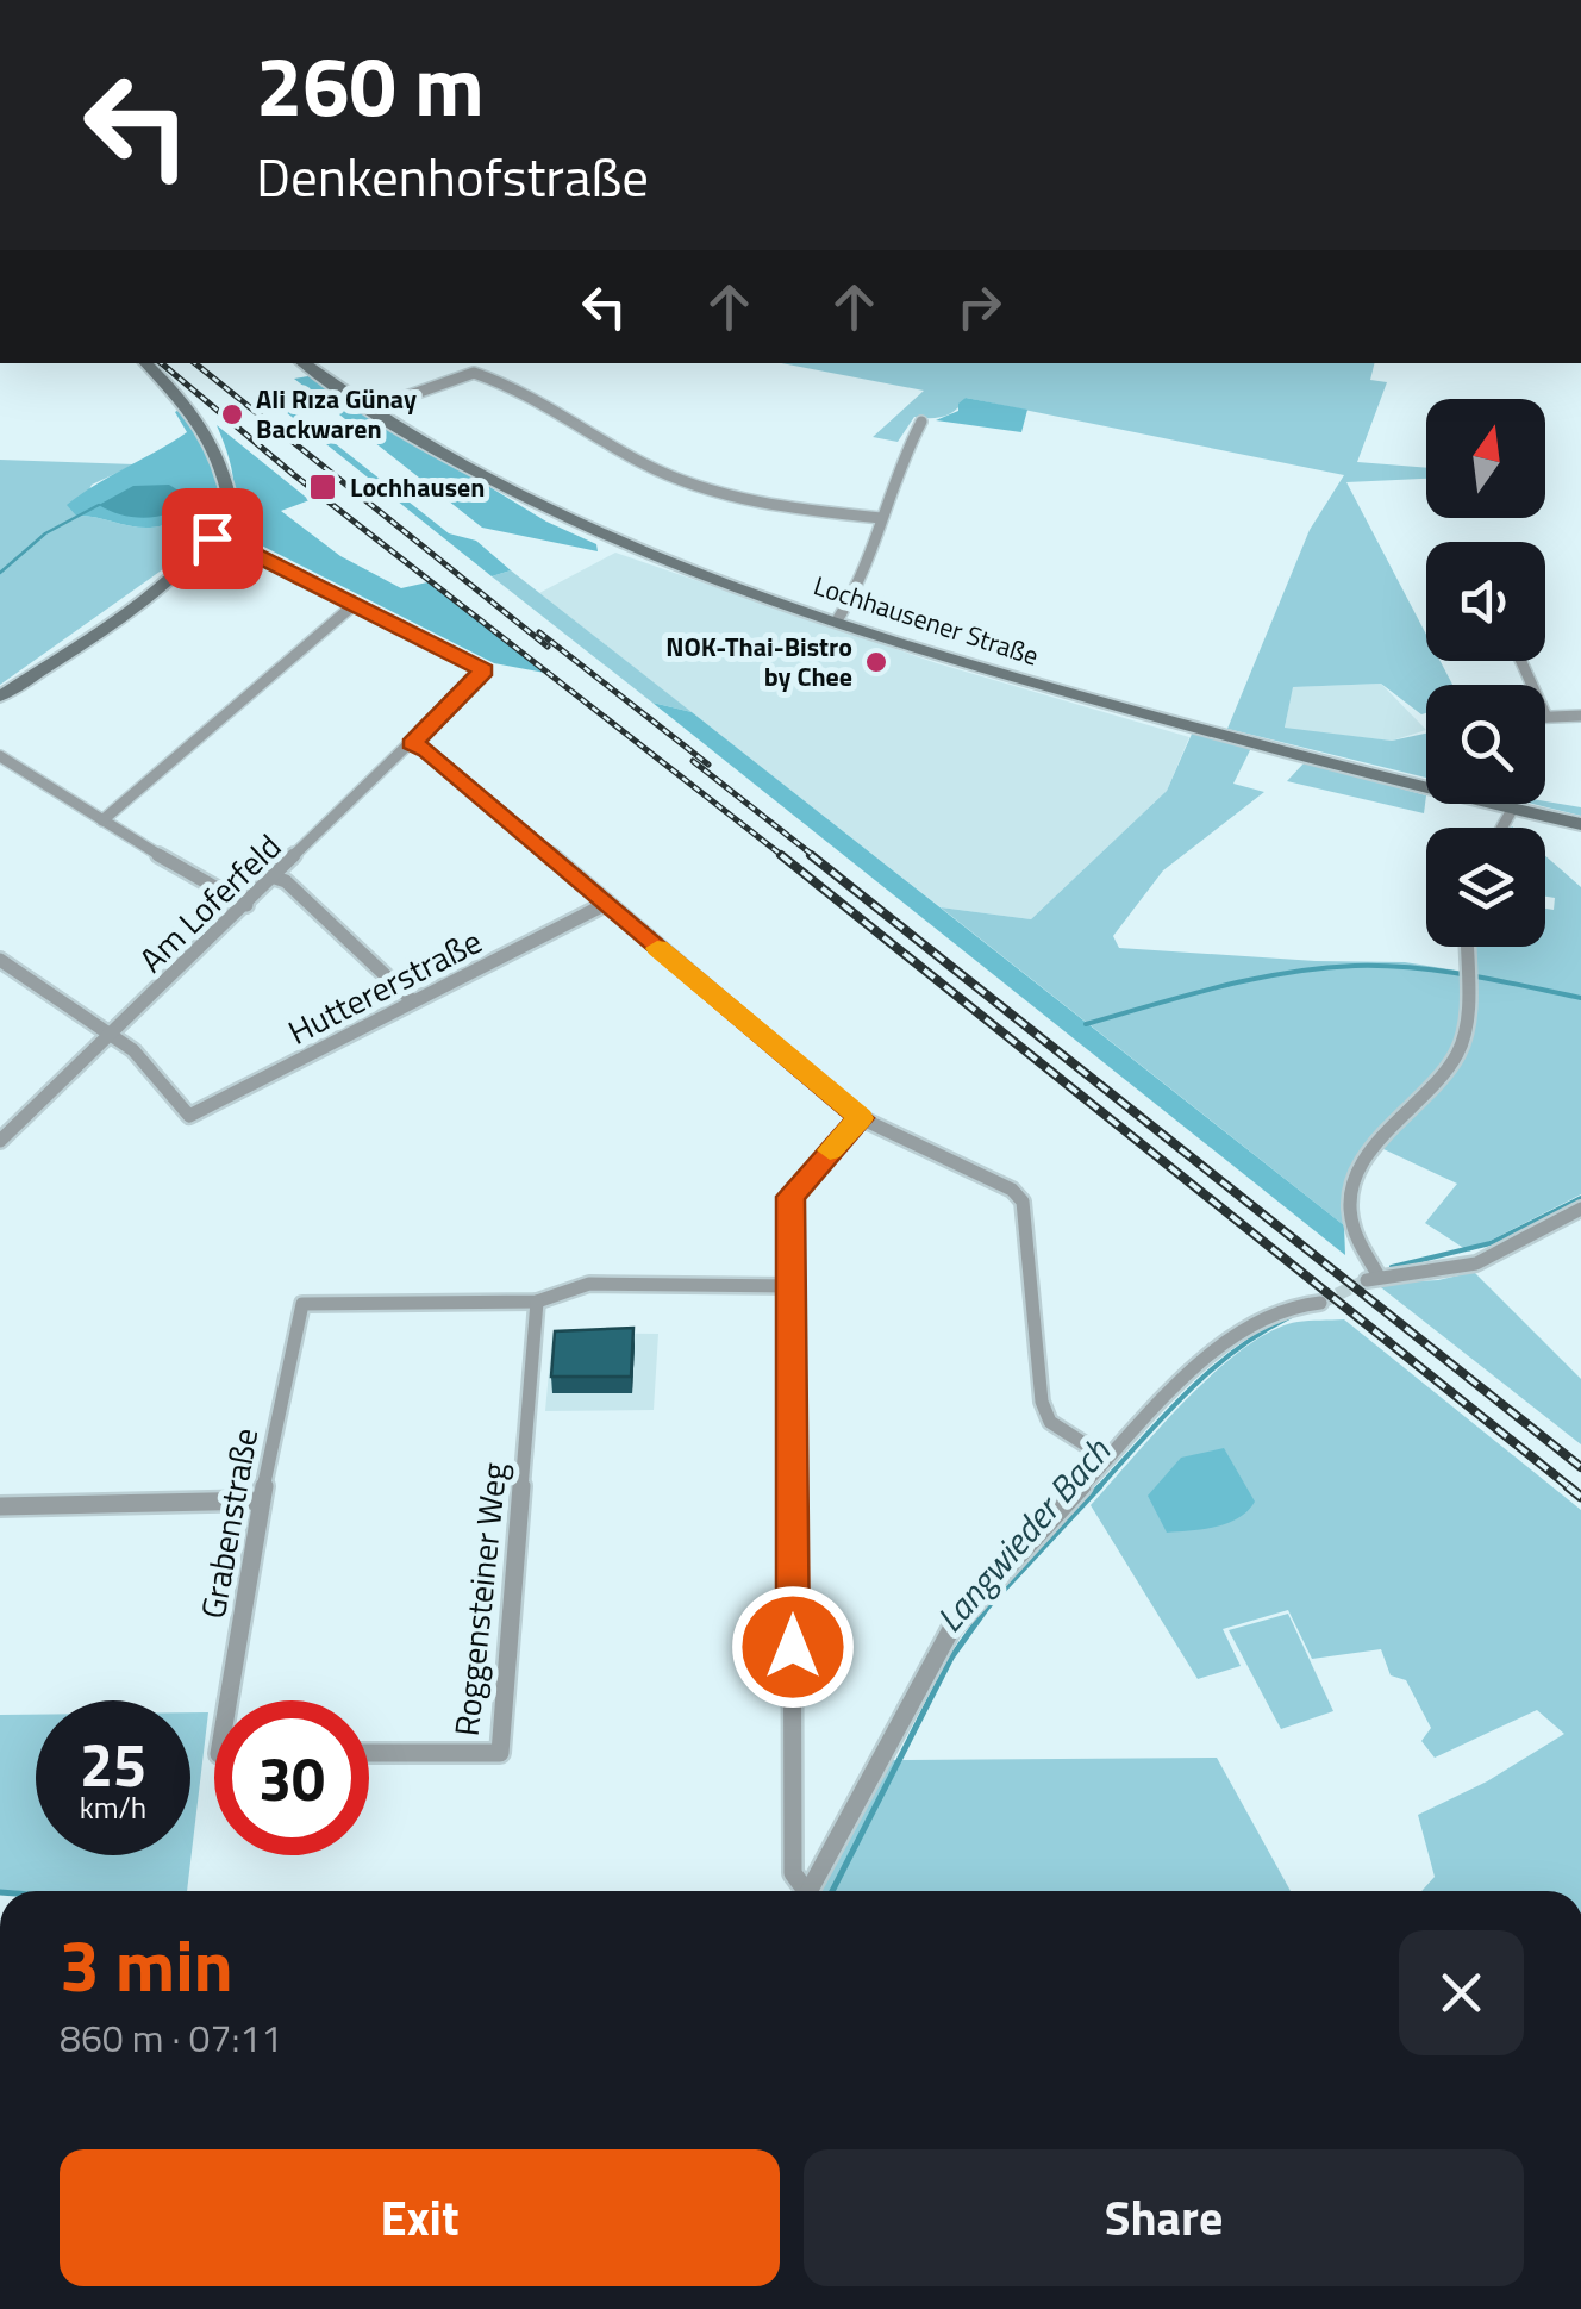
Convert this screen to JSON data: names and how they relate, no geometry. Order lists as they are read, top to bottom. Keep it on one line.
{"streets":{"main road":["Lochhausener Straße"],"street":["Am Loferfeld","Huttererstraße","Grabenstraße","Roggensteiner Weg"]},"crossings":[["Am Loferfeld","Huttererstraße"],["Grabenstraße","Roggensteiner Weg"]],"water":["Langwieder Bach"],"places":{"other":["Ali Rıza Günay Backwaren","NOK-Thai-Bistro by Chee"],"transit":["Lochhausen"]},"north":"top","page":{"turn":["260 m","Denkenhofstraße"],"speed":"25 km/h","limit":"30","heading":["3 min","860 m · 07:11"],"buttons":["Exit","Share"]}}
